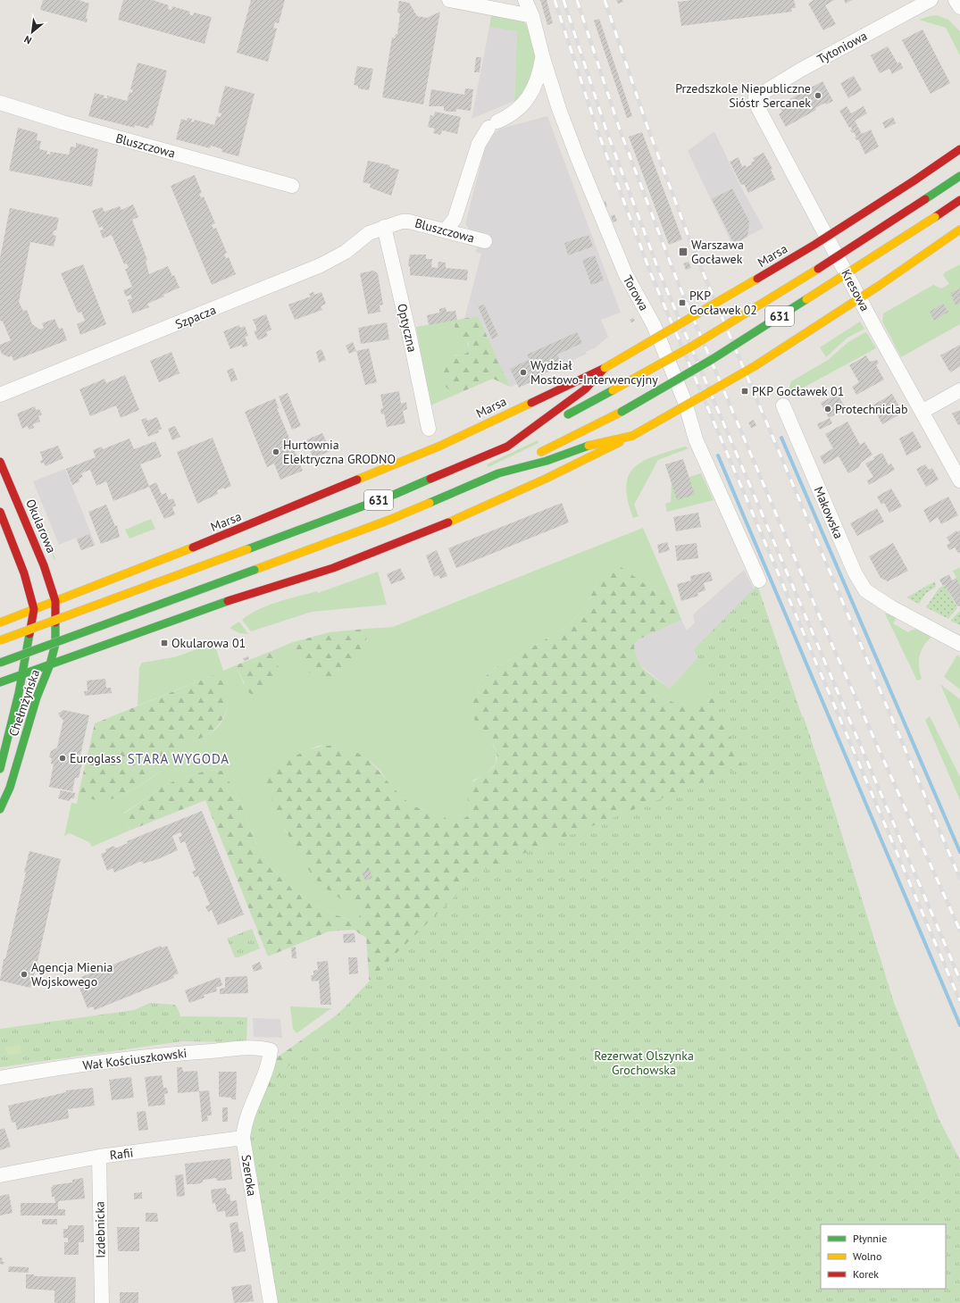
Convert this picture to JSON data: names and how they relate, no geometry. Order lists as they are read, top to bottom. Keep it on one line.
{"streets":{"main road":["Marsa","631","Okularowa","Chełmżyńska"],"street":["Tytoniowa","Bluszczowa","Kresowa","Torowa","Szpacza","Optyczna","Makowska","Wał Kościuszkowski","Rafii","Szeroka","Izdebnicka"]},"crossings":[["Tytoniowa","Kresowa"],["Bluszczowa","Szpacza"],["Bluszczowa","Optyczna"],["Marsa","Okularowa"],["Marsa","Chełmżyńska"],["Szpacza","Optyczna"],["Okularowa","Chełmżyńska"],["Wał Kościuszkowski","Szeroka"],["Rafii","Szeroka"],["Rafii","Izdebnicka"]],"districts":["STARA WYGODA"],"parks":["Rezerwat Olszynka Grochowska"],"places":{"other":["Przedszkole Niepubliczne Sióstr Sercanek","Wydział Mostowo-Interwencyjny","Protechniclab","Hurtownia Elektryczna GRODNO","Euroglass","Agencja Mienia Wojskowego"],"transit":["Warszawa Gocławek","PKP Gocławek 02","PKP Gocławek 01","Okularowa 01"]},"legend":["Płynnie","Wolno","Korek"],"north":"bottom left"}
